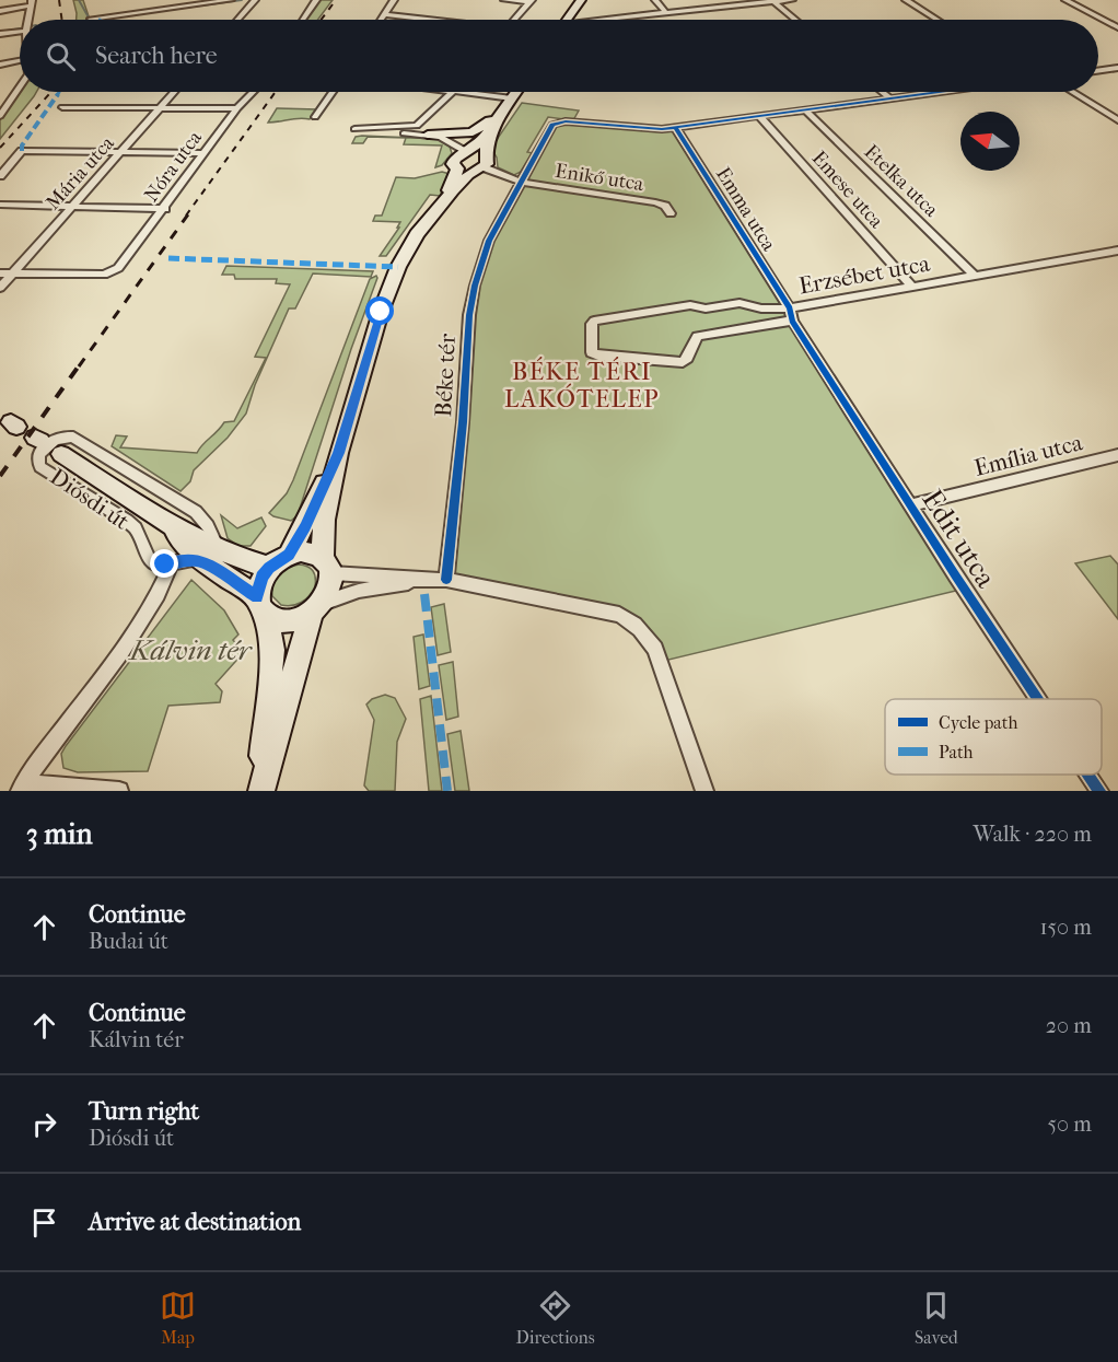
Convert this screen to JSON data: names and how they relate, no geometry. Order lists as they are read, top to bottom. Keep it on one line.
{"streets":{"main road":["Diósdi út"],"street":["Nóra utca","Mária utca","Enikő utca","Etelka utca","Emese utca","Emma utca","Erzsébet utca","Béke tér","Emília utca","Edit utca"]},"crossings":[["Nóra utca","Mária utca"],["Enikő utca","Béke tér"],["Etelka utca","Erzsébet utca"],["Emese utca","Erzsébet utca"],["Emma utca","Erzsébet utca"],["Emma utca","Béke tér"],["Emma utca","Edit utca"],["Erzsébet utca","Edit utca"],["Emília utca","Edit utca"]],"districts":["BÉKE TÉRI LAKÓTELEP"],"parks":["Kálvin tér"],"legend":["Cycle path","Path"],"north":"left","page":{"search":"Search here","heading":["3 min","Walk · 220 m"],"list":[["Continue","Budai út","150 m"],["Continue","Kálvin tér","20 m"],["Turn right","Diósdi út","50 m"],"Arrive at destination"],"nav":["Map","Directions","Saved"]}}
